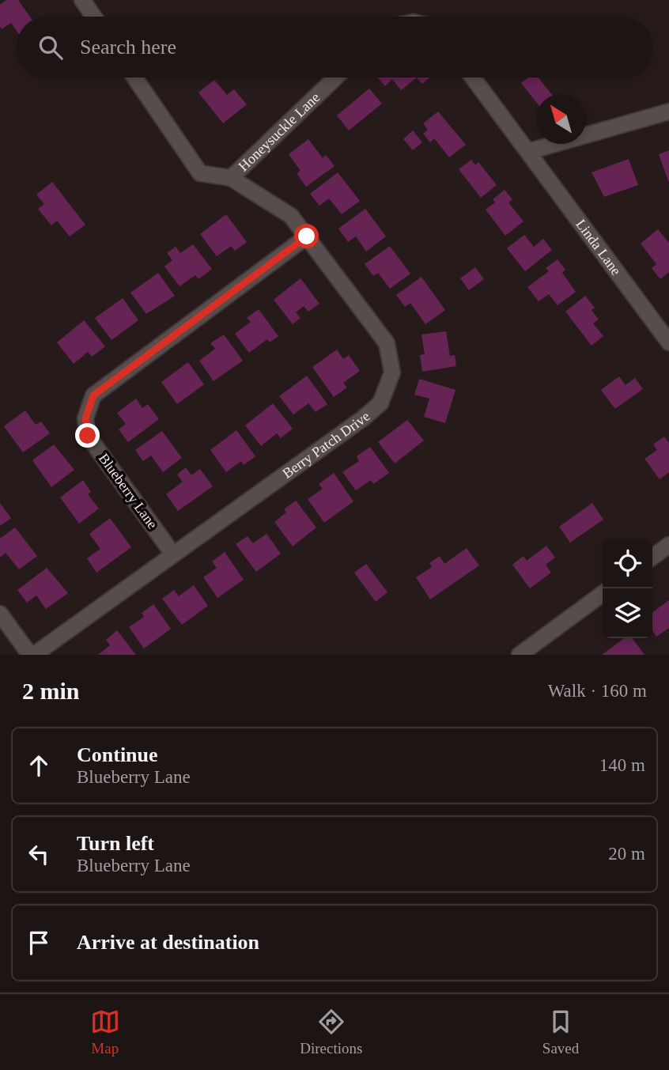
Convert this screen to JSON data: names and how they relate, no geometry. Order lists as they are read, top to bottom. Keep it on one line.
{"streets":{"street":["Honeysuckle Lane","Linda Lane","Berry Patch Drive","Blueberry Lane"]},"crossings":[["Honeysuckle Lane","Berry Patch Drive"],["Berry Patch Drive","Blueberry Lane"]],"north":"top left","page":{"search":"Search here","heading":["2 min","Walk · 160 m"],"list":[["Continue","Blueberry Lane","140 m"],["Turn left","Blueberry Lane","20 m"],"Arrive at destination"],"nav":["Map","Directions","Saved"]}}
